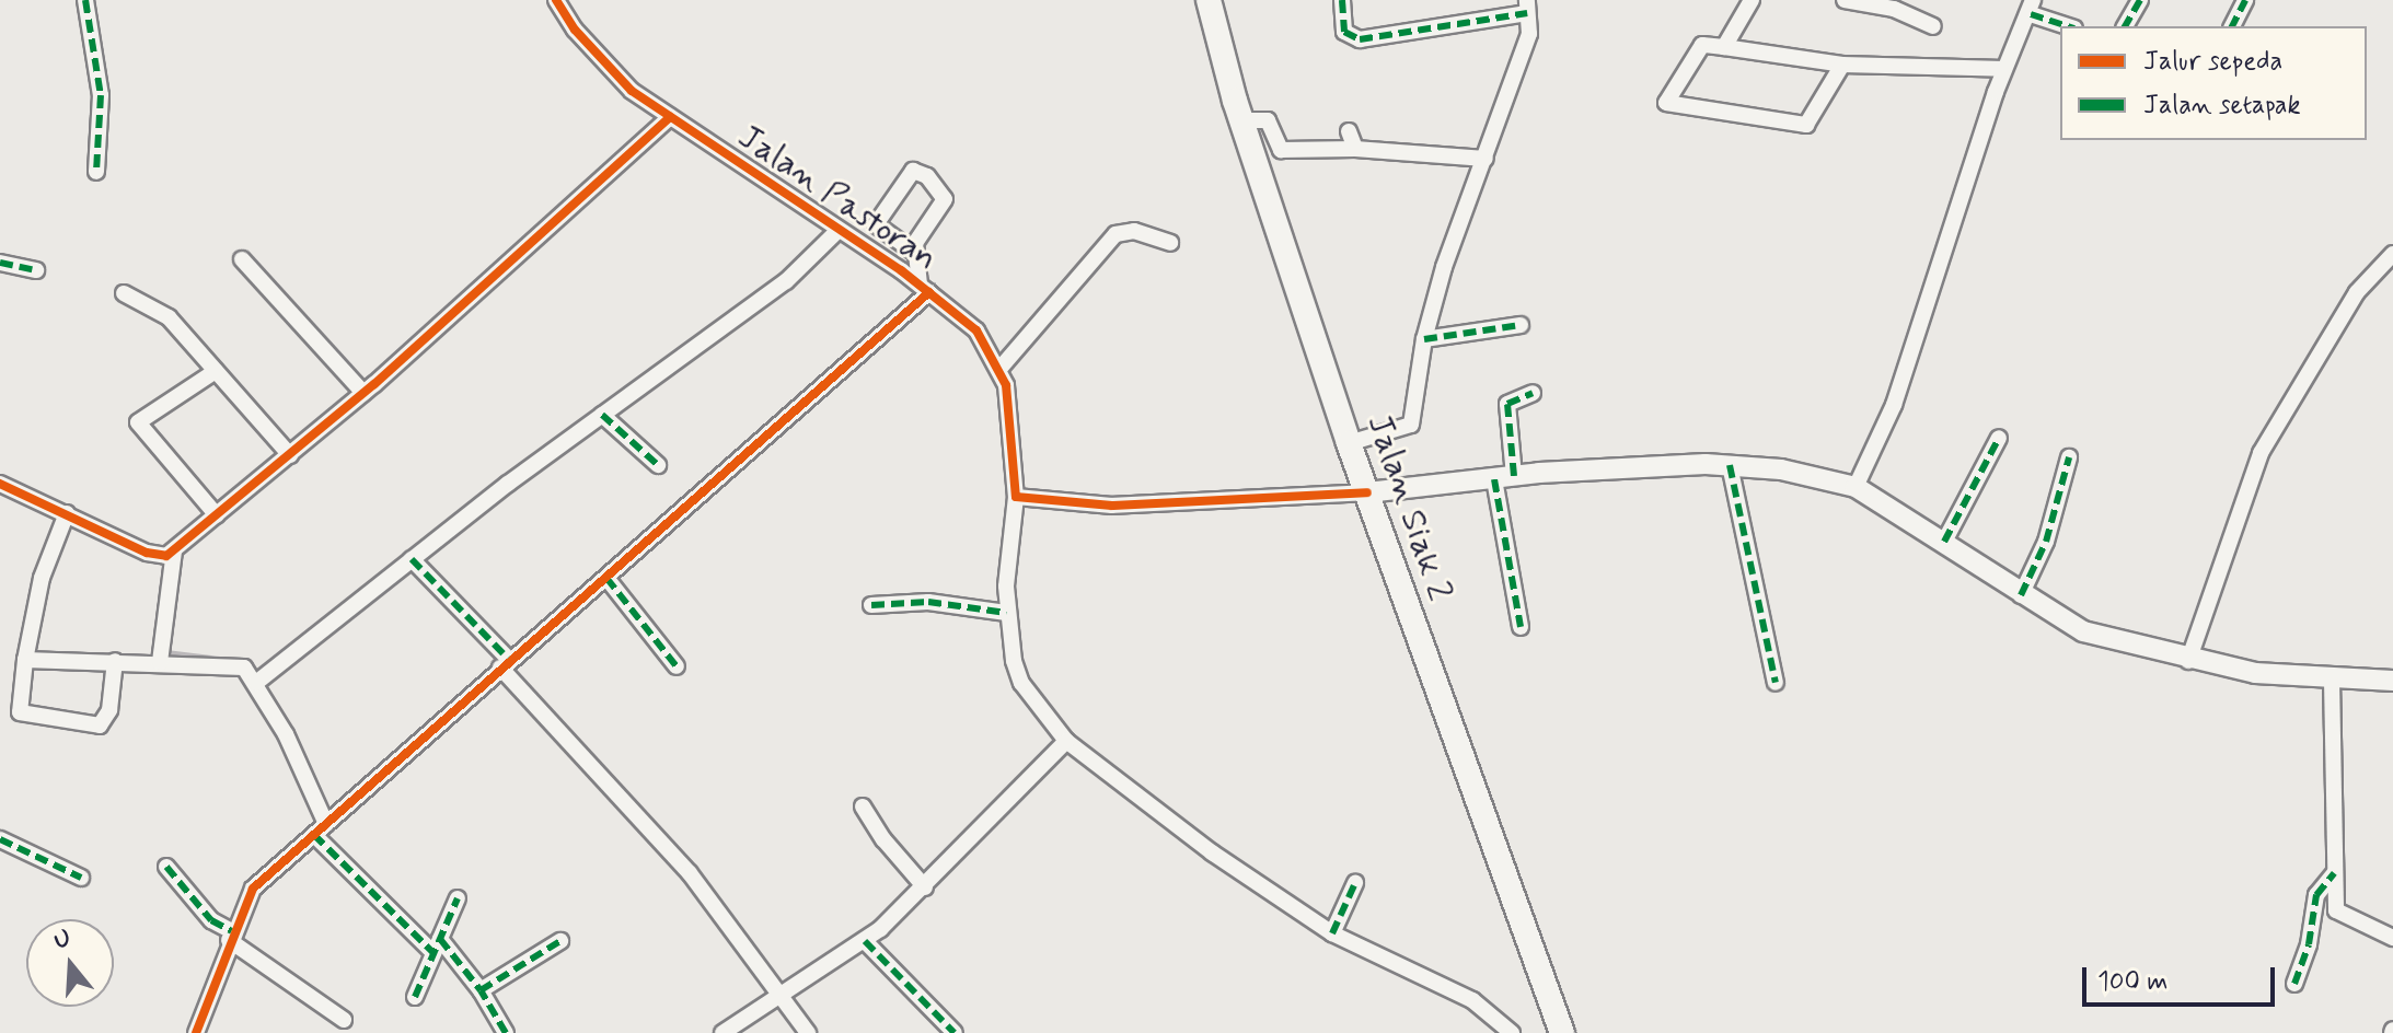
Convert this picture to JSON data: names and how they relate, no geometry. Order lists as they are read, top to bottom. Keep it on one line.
{"streets":{"highway":["Jalan Siak 2"],"street":["Jalan Pastoran"]},"legend":["Jalur sepeda","Jalan setapak"],"scale_bar":"100 m","north":"top"}
